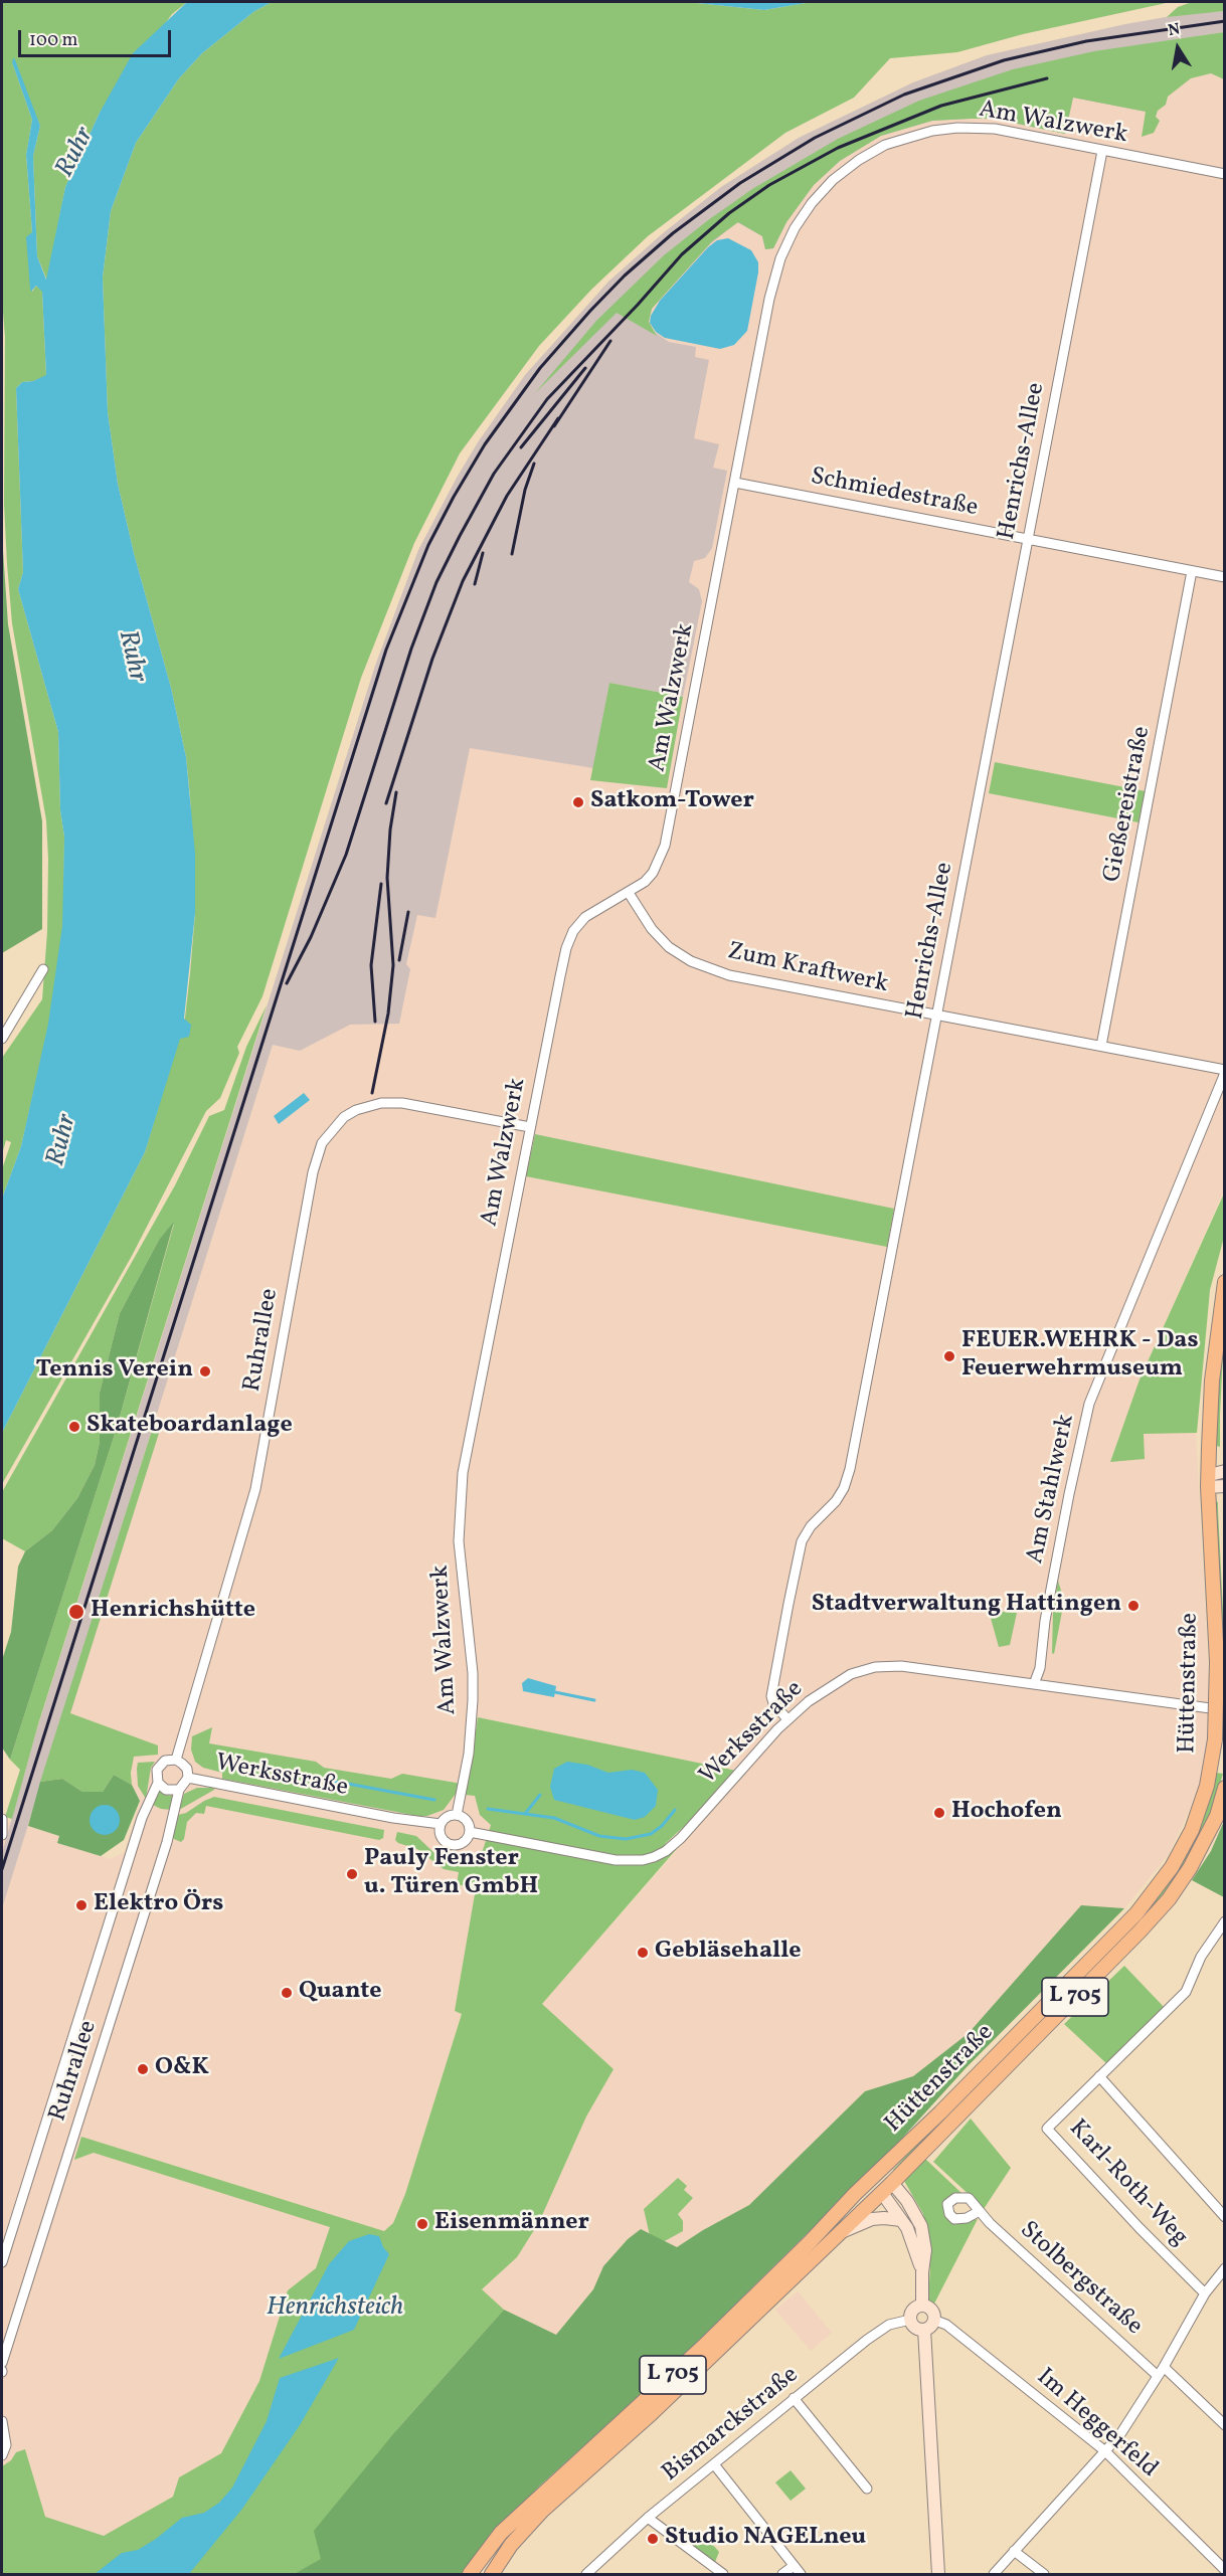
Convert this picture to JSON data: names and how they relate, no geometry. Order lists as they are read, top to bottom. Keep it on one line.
{"streets":{"main road":["Hüttenstraße","L 705"],"street":["Am Walzwerk","Henrichs-Allee","Schmiedestraße","Gießereistraße","Zum Kraftwerk","Ruhrallee","Am Stahlwerk","Werksstraße","Karl-Roth-Weg","Stolbergstraße","Im Heggerfeld","Bismarckstraße"]},"crossings":[["Am Walzwerk","Henrichs-Allee"],["Am Walzwerk","Schmiedestraße"],["Am Walzwerk","Zum Kraftwerk"],["Am Walzwerk","Ruhrallee"],["Am Walzwerk","Werksstraße"],["Henrichs-Allee","Schmiedestraße"],["Henrichs-Allee","Zum Kraftwerk"],["Henrichs-Allee","Werksstraße"],["Schmiedestraße","Gießereistraße"],["Gießereistraße","Zum Kraftwerk"],["Zum Kraftwerk","Am Stahlwerk"],["Ruhrallee","Werksstraße"],["Am Stahlwerk","Werksstraße"],["Hüttenstraße","L 705"],["Im Heggerfeld","Bismarckstraße"]],"water":["Ruhr","Henrichsteich"],"places":["Satkom-Tower","FEUER.WEHRK - Das Feuerwehrmuseum","Tennis Verein","Skateboardanlage","Stadtverwaltung Hattingen","Henrichshütte","Hochofen","Pauly Fenster u. Türen GmbH","Elektro Örs","Gebläsehalle","Quante","O&K","Eisenmänner","Studio NAGELneu"],"scale_bar":"100 m","north":"top"}
